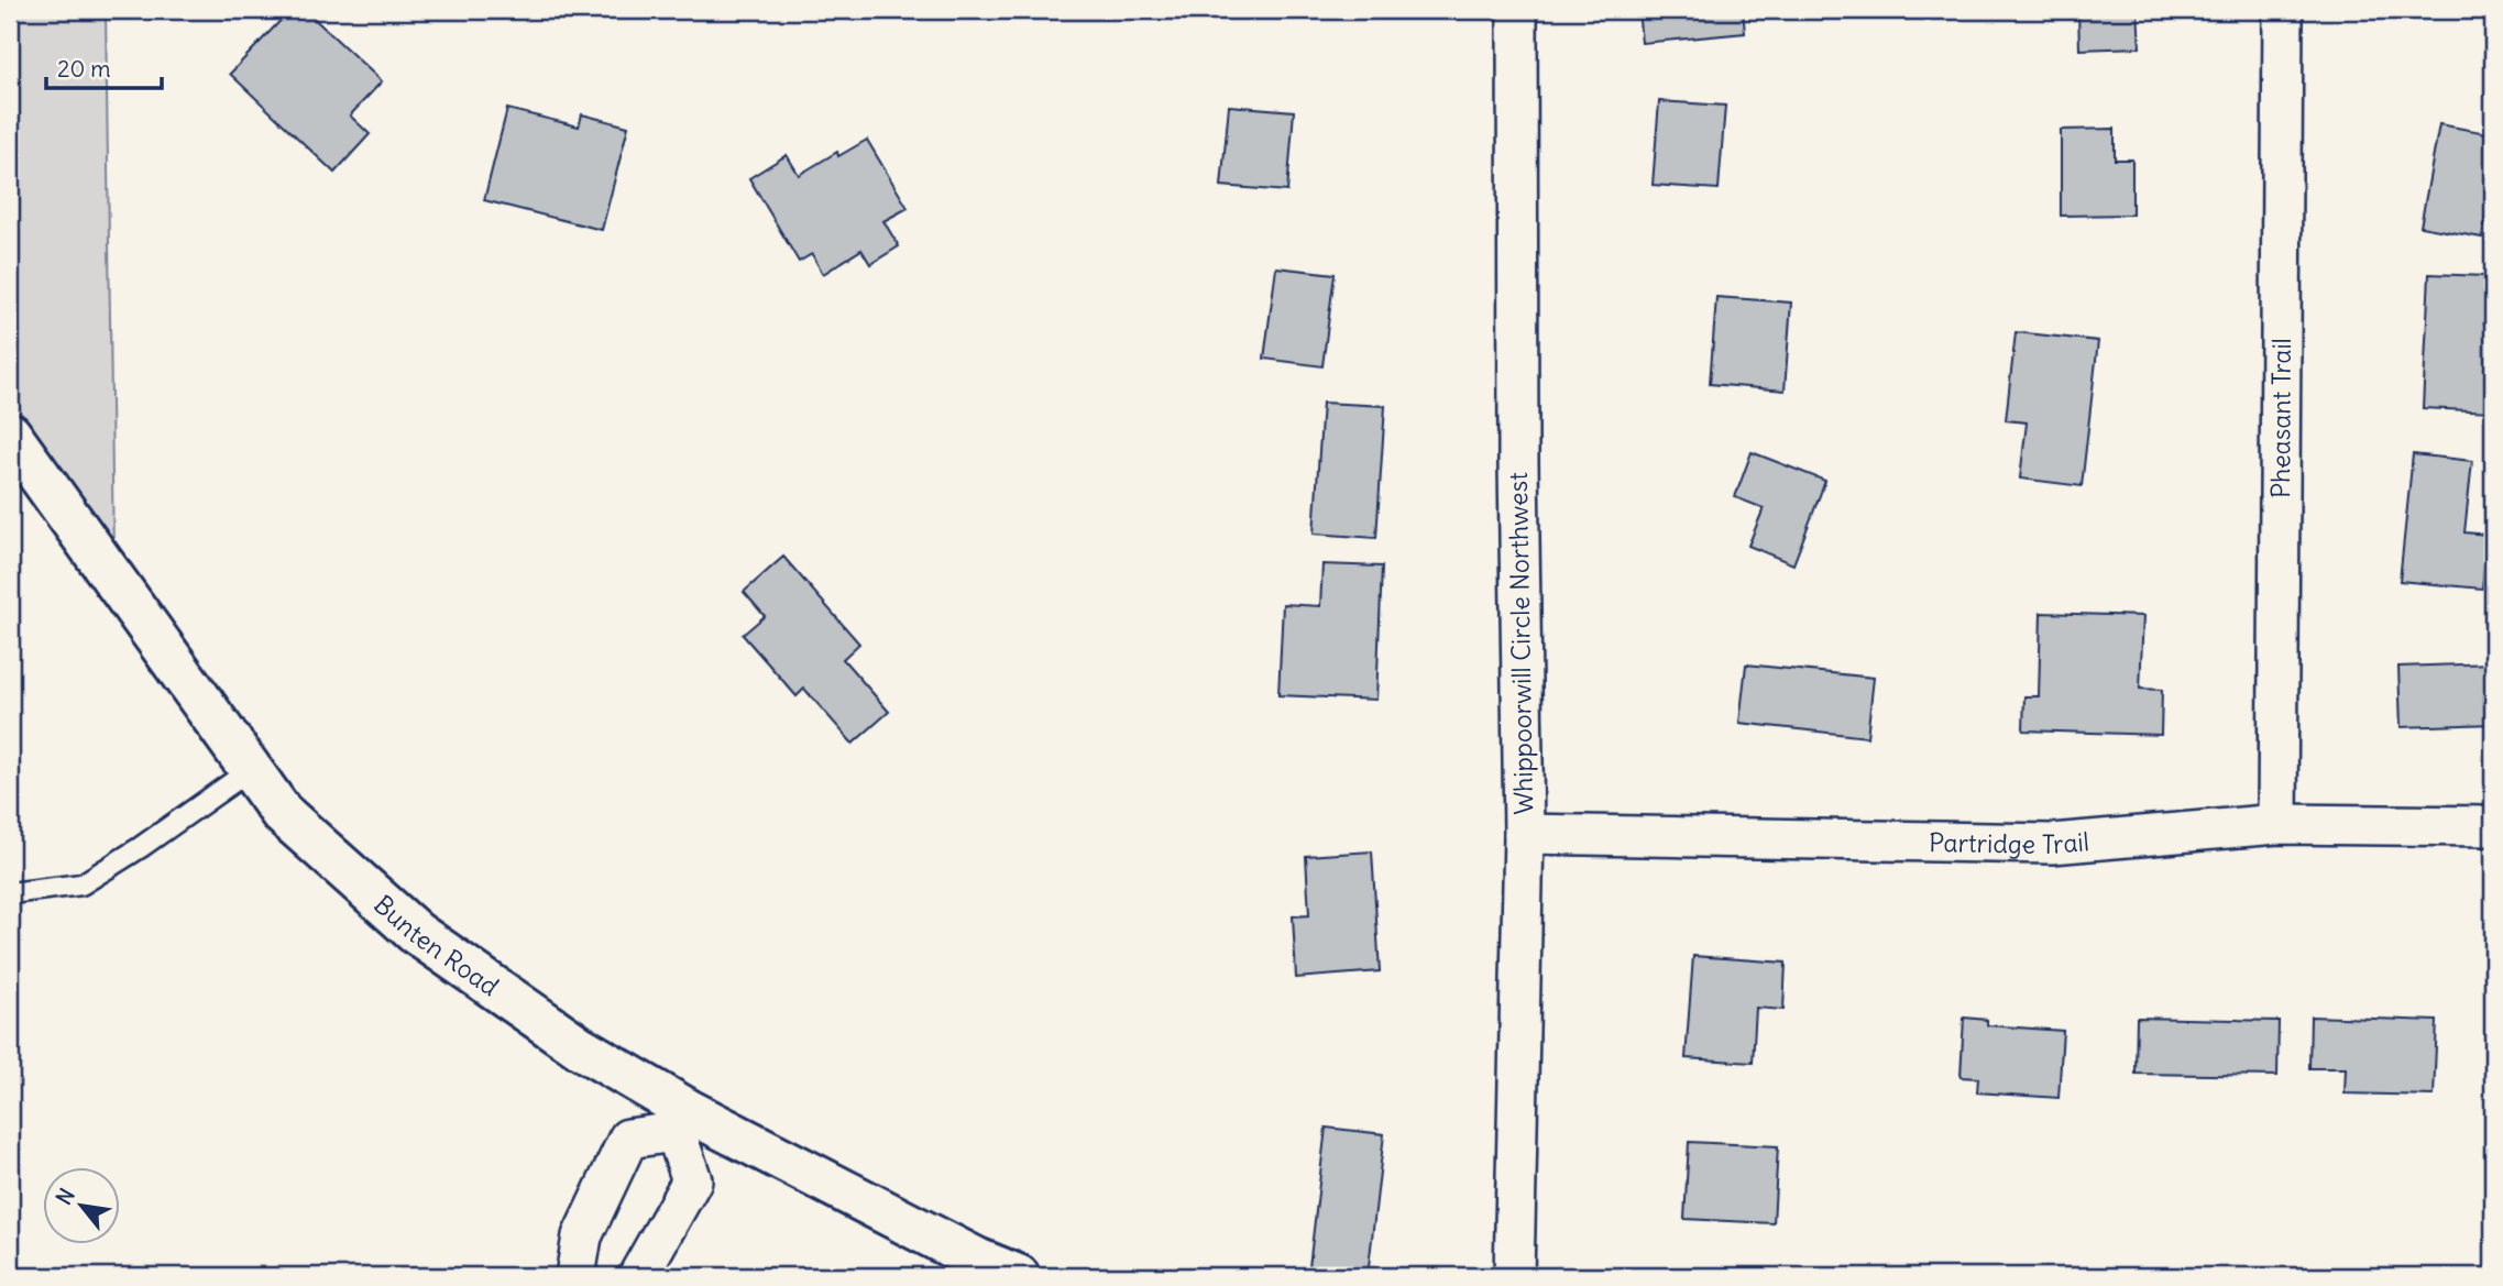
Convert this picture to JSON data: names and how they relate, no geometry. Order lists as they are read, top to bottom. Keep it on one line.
{"streets":{"street":["Pheasant Trail","Whippoorwill Circle Northwest","Partridge Trail","Bunten Road"]},"crossings":[["Pheasant Trail","Partridge Trail"],["Whippoorwill Circle Northwest","Partridge Trail"]],"scale_bar":"20 m","north":"top left"}
